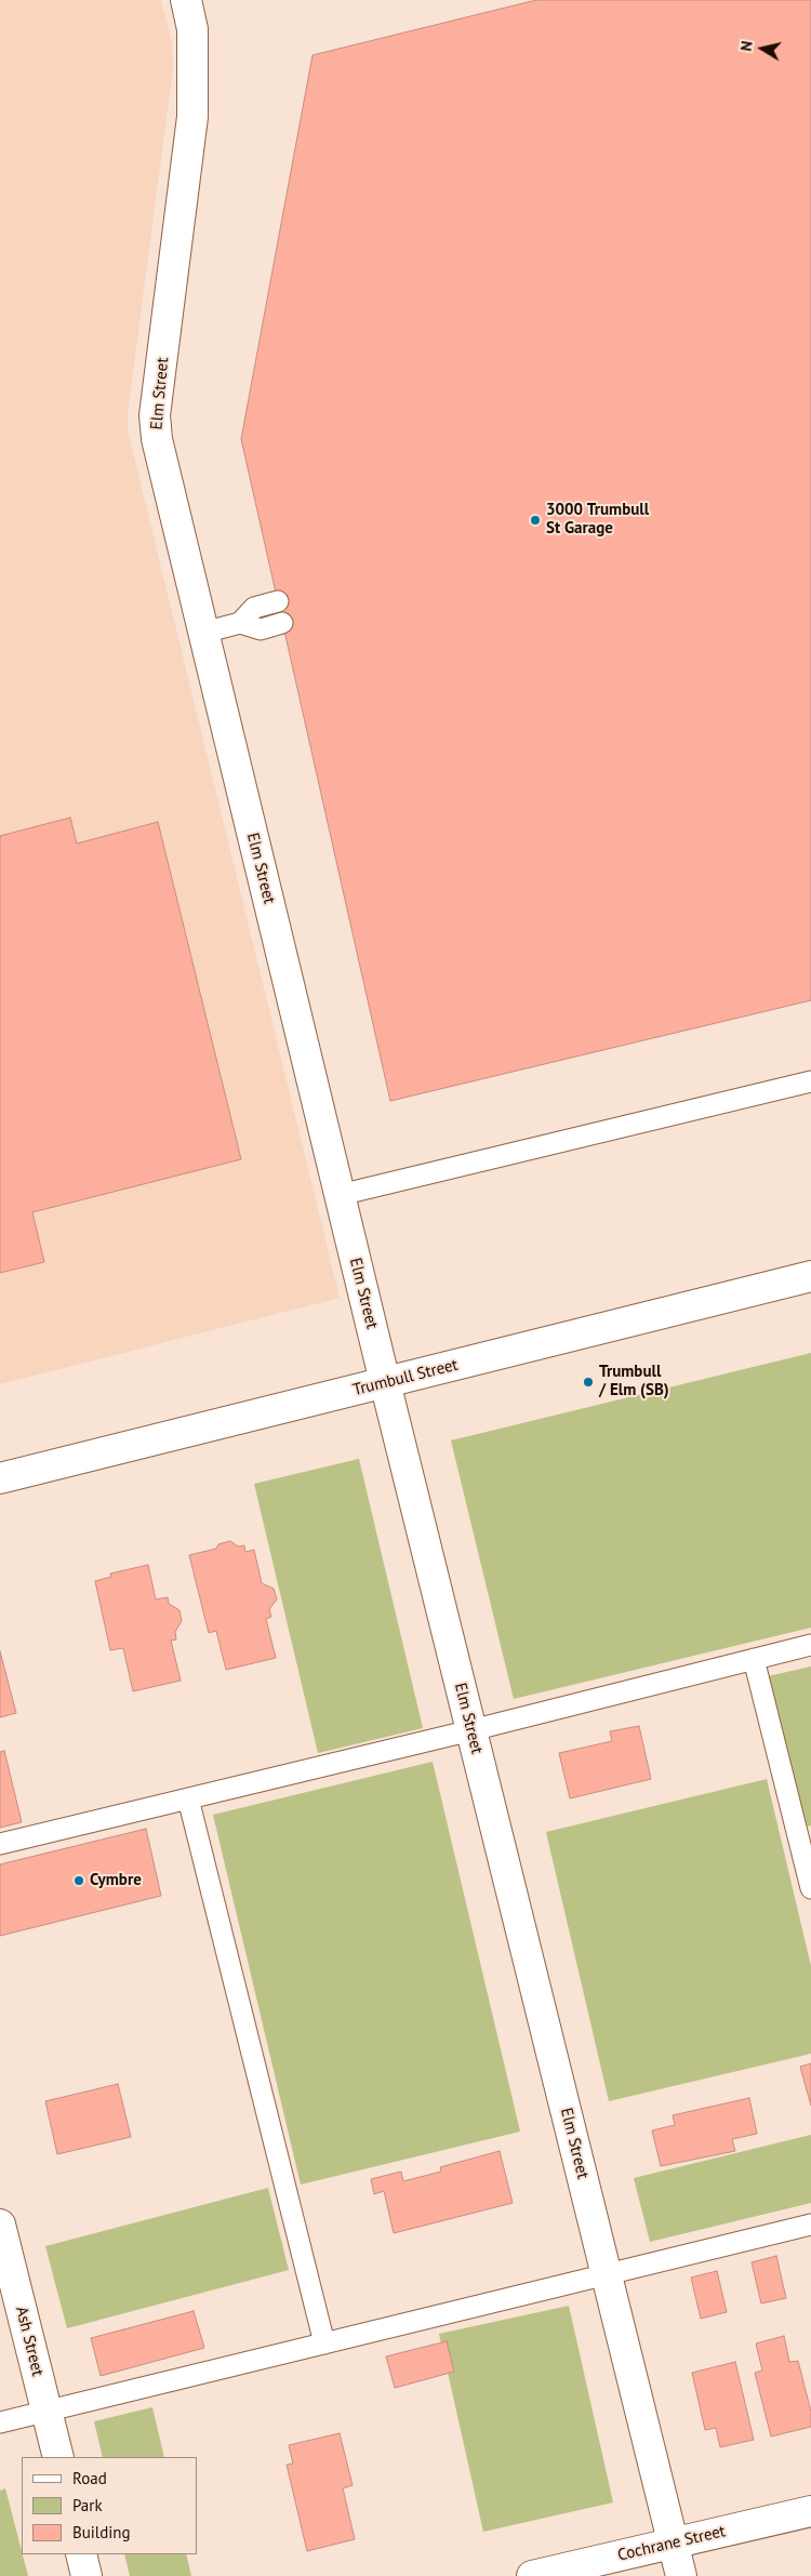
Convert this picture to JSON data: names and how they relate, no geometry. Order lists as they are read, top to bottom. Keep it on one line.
{"streets":{"street":["Elm Street","Trumbull Street","Ash Street","Cochrane Street"]},"crossings":[["Elm Street","Trumbull Street"],["Elm Street","Cochrane Street"]],"places":["3000 Trumbull St Garage","Trumbull / Elm (SB)","Cymbre"],"legend":["Road","Park","Building"],"north":"left"}
